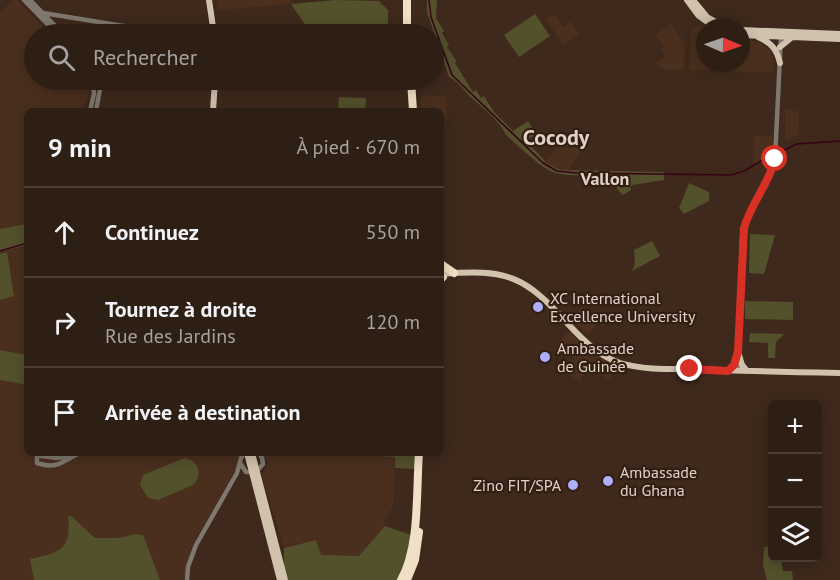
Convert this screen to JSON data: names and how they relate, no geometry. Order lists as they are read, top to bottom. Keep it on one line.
{"districts":["Cocody","Vallon"],"places":["XC International Excellence University","Ambassade de Guinée","Ambassade du Ghana","Zino FIT/SPA"],"north":"right","page":{"search":"Rechercher","heading":["9 min","À pied · 670 m"],"list":[["Continuez","550 m"],["Tournez à droite","Rue des Jardins","120 m"],"Arrivée à destination"],"map_buttons":["+","−"]}}
